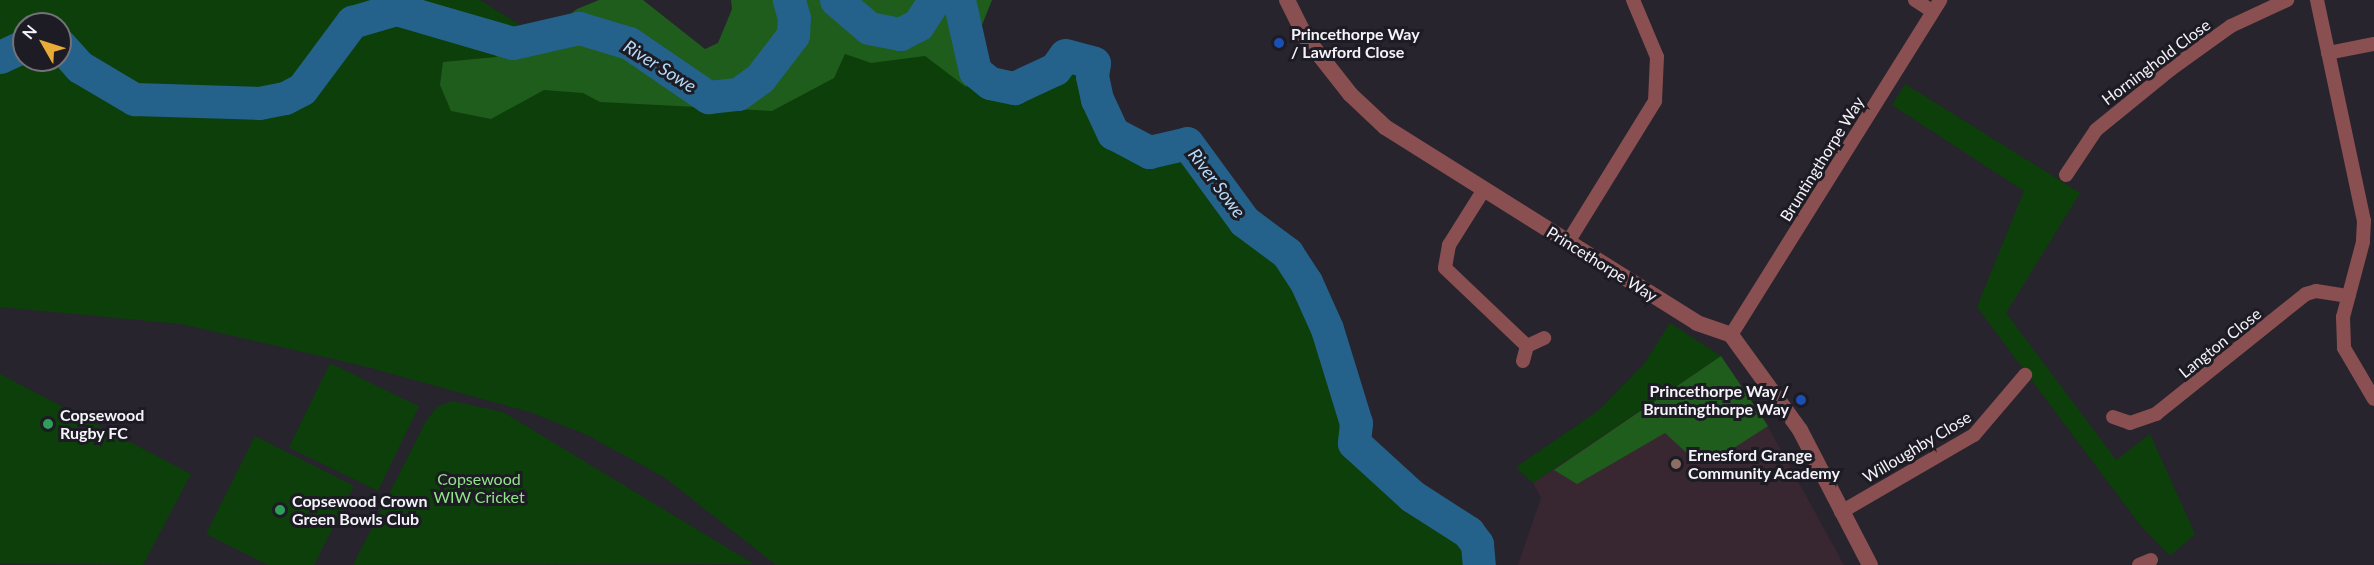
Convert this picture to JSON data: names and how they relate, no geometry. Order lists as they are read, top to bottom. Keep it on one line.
{"streets":{"street":["Horninghold Close","Bruntingthorpe Way","Princethorpe Way","Langton Close","Willoughby Close"]},"crossings":[["Bruntingthorpe Way","Princethorpe Way"]],"water":["River Sowe"],"parks":["Copsewood WIW Cricket"],"places":["Princethorpe Way / Lawford Close","Princethorpe Way / Bruntingthorpe Way","Copsewood Rugby FC","Ernesford Grange Community Academy","Copsewood Crown Green Bowls Club"],"north":"top left"}
